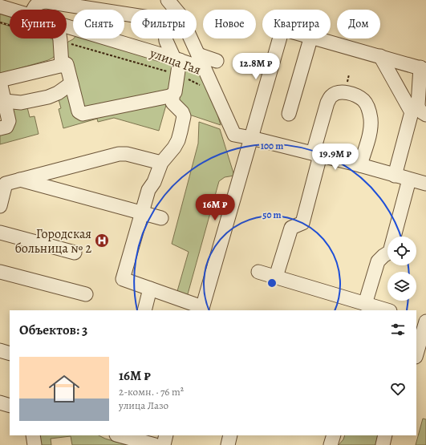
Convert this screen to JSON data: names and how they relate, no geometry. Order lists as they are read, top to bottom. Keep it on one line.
{"streets":{"street":["улица Гая"]},"places":{"hospital":["Городская больница № 2"]},"page":{"chip":["Купить","Снять","Фильтры","Новое","Квартира","Дом"],"price":["12.8M ₽","19.9M ₽","16M ₽"],"heading":"Объектов: 3","list":[{"name":"16M ₽","note":"2-комн. · 76 m² · улица Лазо"}]},"rings":["100 m","50 m"]}
